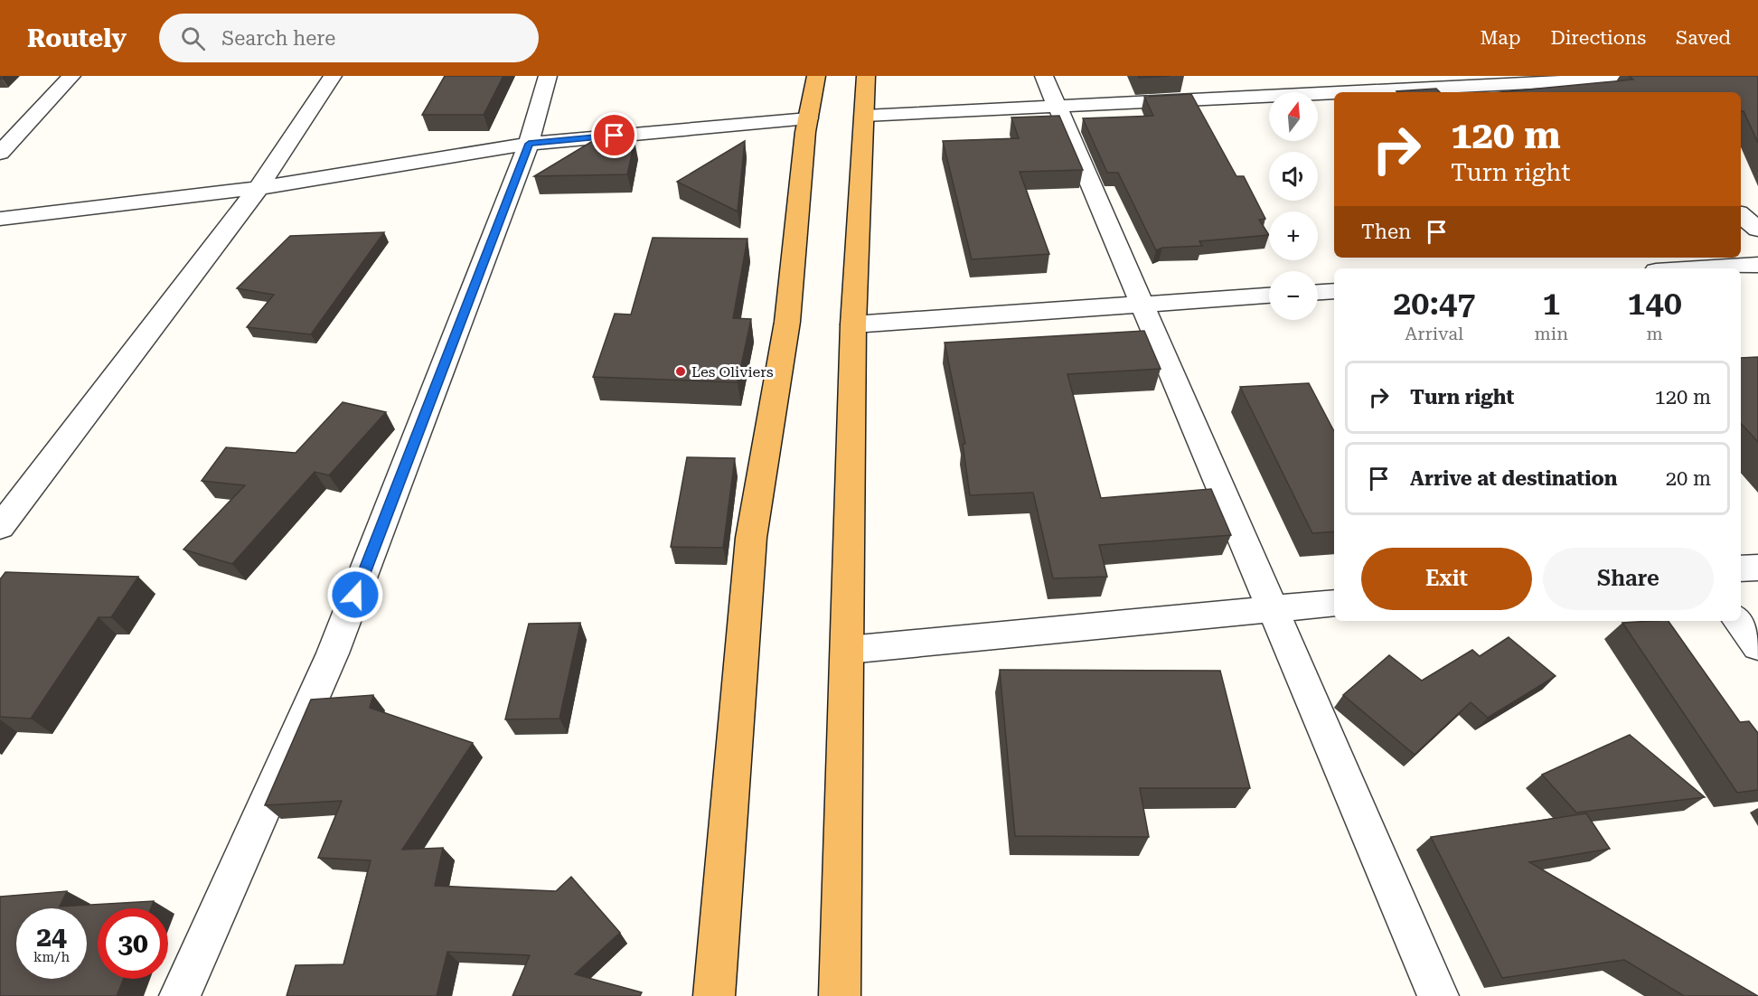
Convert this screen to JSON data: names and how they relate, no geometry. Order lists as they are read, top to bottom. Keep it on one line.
{"places":["Les Oliviers"],"north":"top","page":{"header":"Routely","search":"Search here","nav":["Map","Directions","Saved"],"map_buttons":["+","−"],"turn":["120 m","Turn right"],"then":"Then","eta":["20:47","Arrival","1","min","140","m"],"list":[{"name":"Turn right","value":"120 m"},{"name":"Arrive at destination","value":"20 m"}],"buttons":["Exit","Share"],"speed":"24 km/h","limit":"30"}}
